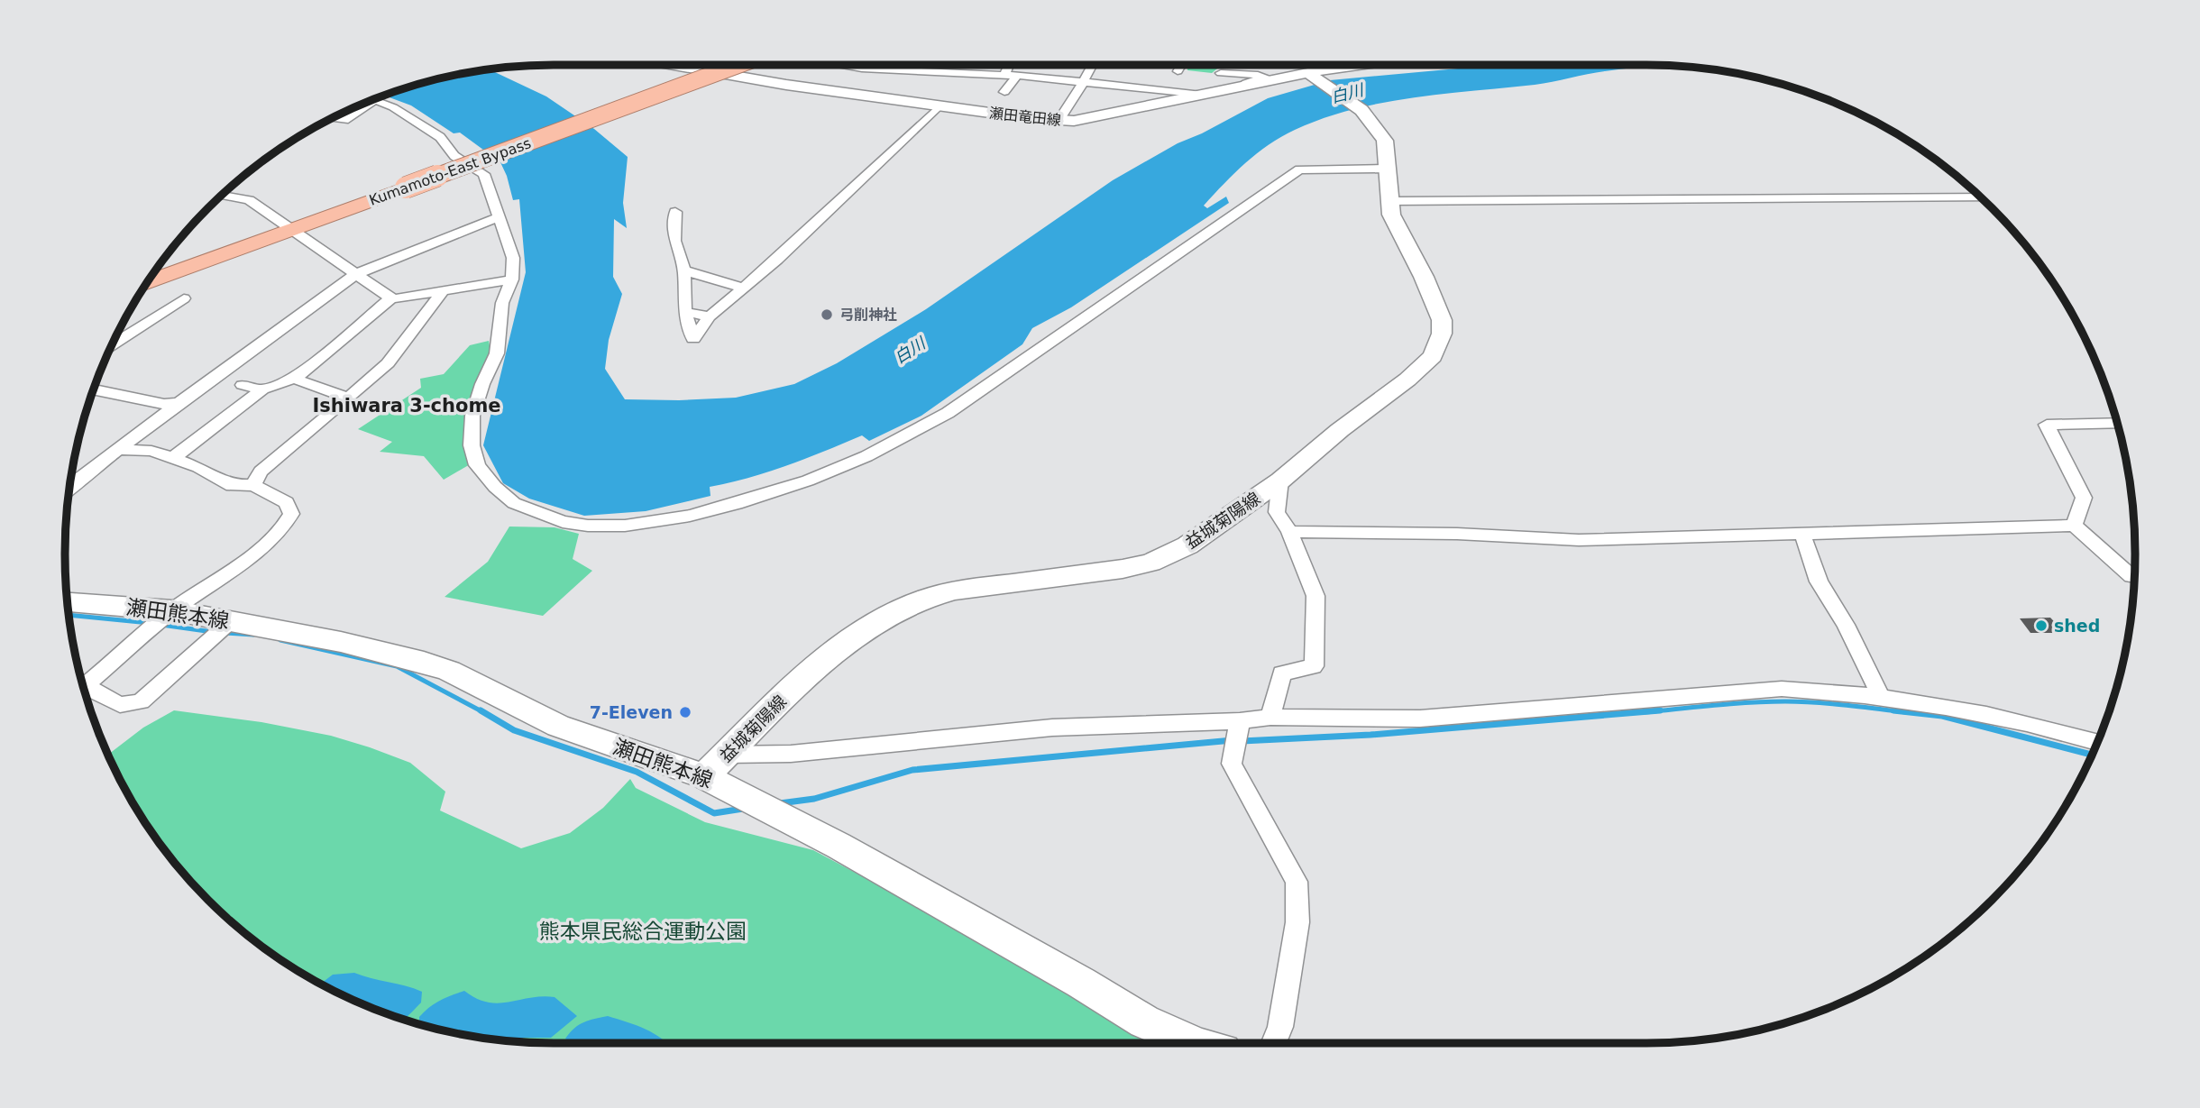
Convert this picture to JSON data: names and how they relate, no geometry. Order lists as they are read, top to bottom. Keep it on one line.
{"streets":{"highway":["Kumamoto-East Bypass"],"main road":["瀬田竜田線","益城菊陽線","瀬田熊本線"]},"crossings":[["瀬田竜田線","益城菊陽線"],["益城菊陽線","瀬田熊本線"]],"districts":["Ishiwara 3-chome"],"water":["白川"],"parks":["熊本県民総合運動公園"],"places":["弓削神社","shed","7-Eleven"]}
